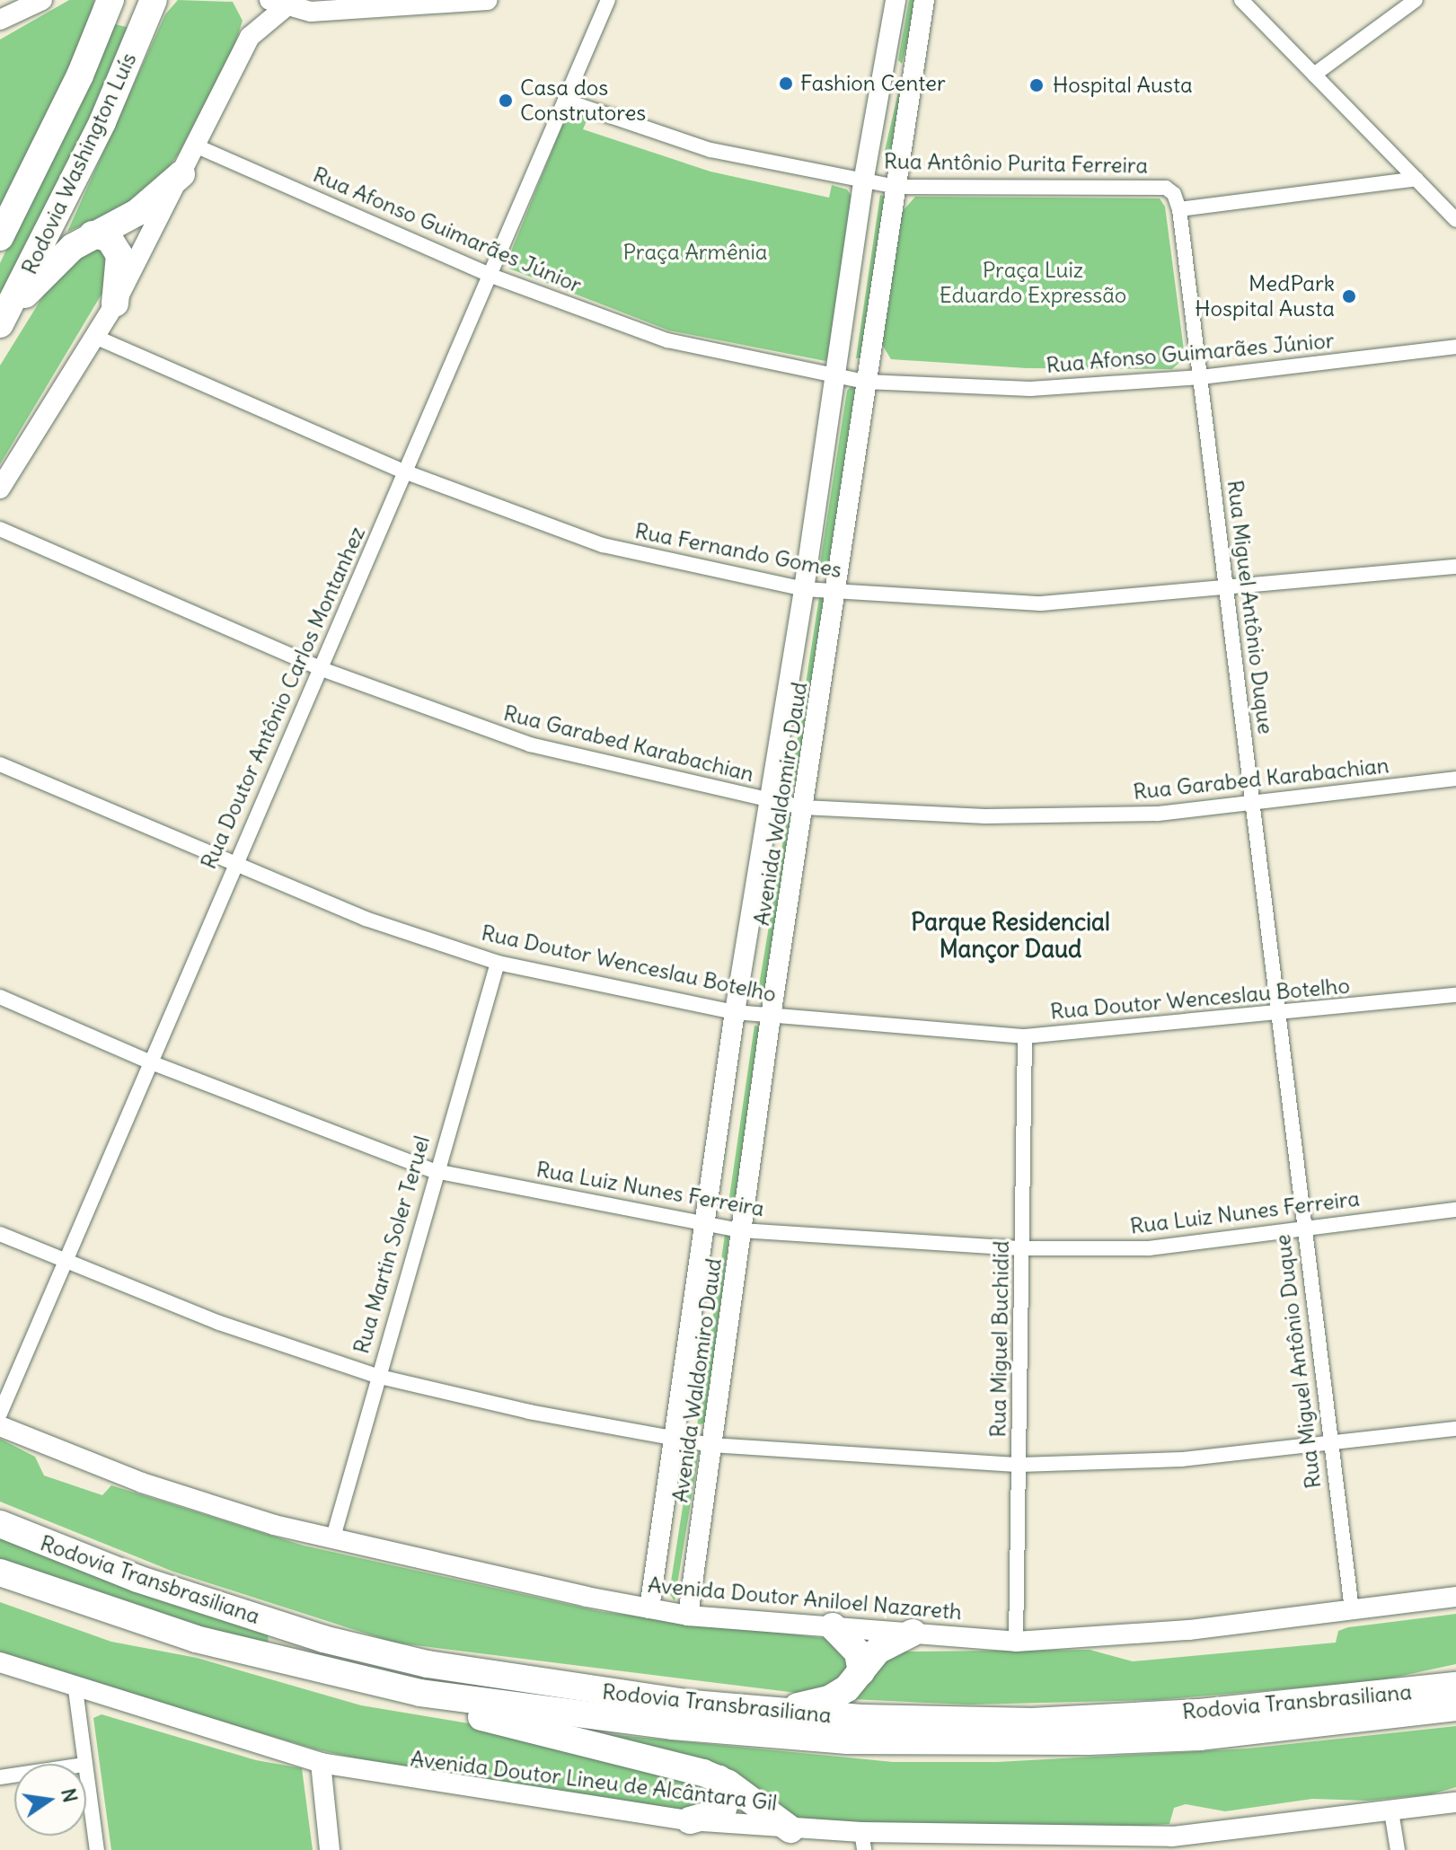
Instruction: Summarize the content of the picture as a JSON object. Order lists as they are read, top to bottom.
{
  "streets": {
    "highway": ["Rodovia Washington Luís", "Rodovia Transbrasiliana"],
    "main road": ["Avenida Waldomiro Daud", "Avenida Doutor Aniloel Nazareth", "Avenida Doutor Lineu de Alcântara Gil"],
    "street": [
      "Rua Antônio Purita Ferreira",
      "Rua Afonso Guimarães Júnior",
      "Rua Fernando Gomes",
      "Rua Miguel Antônio Duque",
      "Rua Doutor Antônio Carlos Montanhez",
      "Rua Garabed Karabachian",
      "Rua Doutor Wenceslau Botelho",
      "Rua Luiz Nunes Ferreira",
      "Rua Martin Soler Teruel",
      "Rua Miguel Buchidid"
    ]
  },
  "crossings": [
    ["Rua Antônio Purita Ferreira", "Rua Miguel Antônio Duque"],
    ["Rua Antônio Purita Ferreira", "Rua Doutor Antônio Carlos Montanhez"],
    ["Rua Antônio Purita Ferreira", "Avenida Waldomiro Daud"],
    ["Rua Afonso Guimarães Júnior", "Rua Miguel Antônio Duque"],
    ["Rua Afonso Guimarães Júnior", "Rua Doutor Antônio Carlos Montanhez"],
    ["Rua Afonso Guimarães Júnior", "Avenida Waldomiro Daud"],
    ["Rua Fernando Gomes", "Rua Miguel Antônio Duque"],
    ["Rua Fernando Gomes", "Rua Doutor Antônio Carlos Montanhez"],
    ["Rua Fernando Gomes", "Avenida Waldomiro Daud"],
    ["Rua Miguel Antônio Duque", "Rua Garabed Karabachian"],
    ["Rua Miguel Antônio Duque", "Rua Doutor Wenceslau Botelho"],
    ["Rua Miguel Antônio Duque", "Rua Luiz Nunes Ferreira"],
    ["Rua Miguel Antônio Duque", "Avenida Doutor Aniloel Nazareth"],
    ["Rua Doutor Antônio Carlos Montanhez", "Rua Garabed Karabachian"],
    ["Rua Doutor Antônio Carlos Montanhez", "Rua Doutor Wenceslau Botelho"],
    ["Rua Doutor Antônio Carlos Montanhez", "Rua Luiz Nunes Ferreira"],
    ["Rua Garabed Karabachian", "Avenida Waldomiro Daud"],
    ["Avenida Waldomiro Daud", "Rua Doutor Wenceslau Botelho"],
    ["Avenida Waldomiro Daud", "Rua Luiz Nunes Ferreira"],
    ["Avenida Waldomiro Daud", "Avenida Doutor Aniloel Nazareth"],
    ["Rua Doutor Wenceslau Botelho", "Rua Martin Soler Teruel"],
    ["Rua Doutor Wenceslau Botelho", "Rua Miguel Buchidid"],
    ["Rua Luiz Nunes Ferreira", "Rua Martin Soler Teruel"],
    ["Rua Luiz Nunes Ferreira", "Rua Miguel Buchidid"],
    ["Rua Martin Soler Teruel", "Avenida Doutor Aniloel Nazareth"],
    ["Rua Miguel Buchidid", "Avenida Doutor Aniloel Nazareth"]
  ],
  "districts": ["Parque Residencial Mançor Daud"],
  "parks": ["Praça Armênia", "Praça Luiz Eduardo Expressão"],
  "places": [
    "Fashion Center",
    "Hospital Austa",
    "Casa dos Construtores",
    "MedPark Hospital Austa"
  ],
  "north": "right"
}
